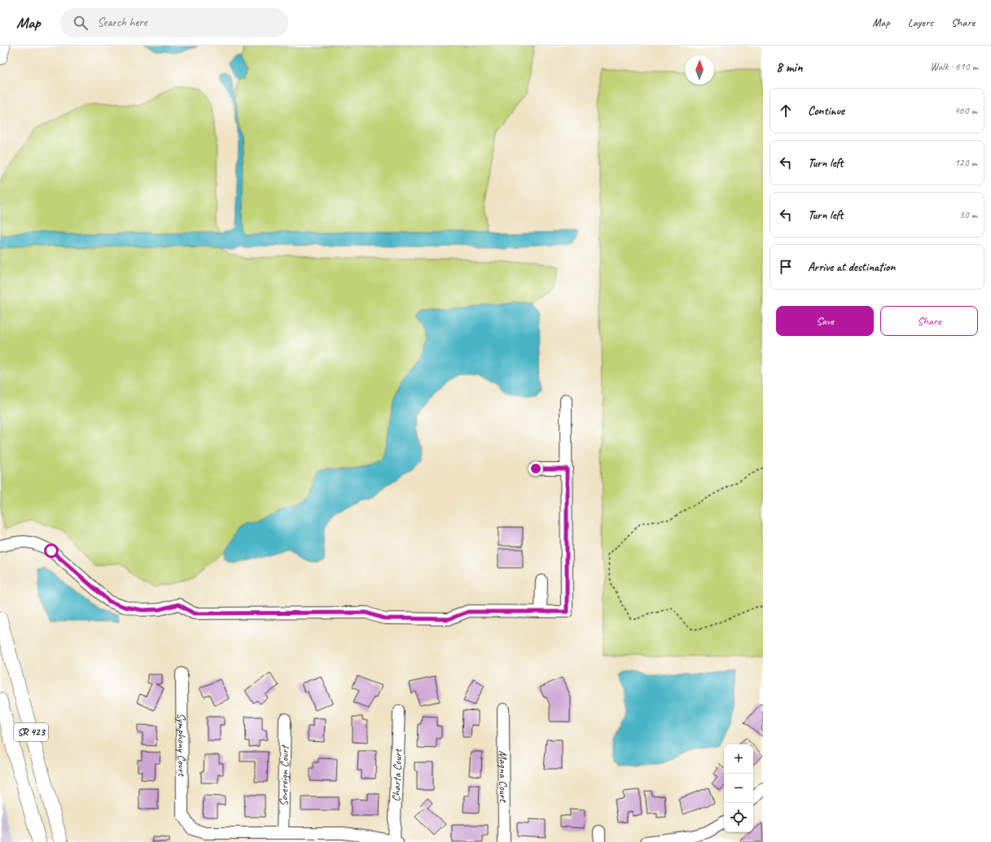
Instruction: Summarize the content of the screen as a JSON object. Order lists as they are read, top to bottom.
{
  "streets": {
    "main road": ["SR 423"],
    "street": [
      "Symphony Court",
      "Sovereign Court",
      "Charta Court",
      "Magna Court"
    ]
  },
  "crossings": [
    ["Symphony Court", "Sovereign Court"]
  ],
  "north": "top",
  "page": {
    "header": "Map",
    "search": "Search here",
    "nav": ["Map", "Layers", "Share"],
    "heading": ["8 min", "Walk · 610 m"],
    "list": [
      ["Continue", "460 m"],
      ["Turn left", "120 m"],
      ["Turn left", "30 m"],
      "Arrive at destination"
    ],
    "buttons": ["Save", "Share"],
    "map_buttons": ["+", "−"]
  }
}
